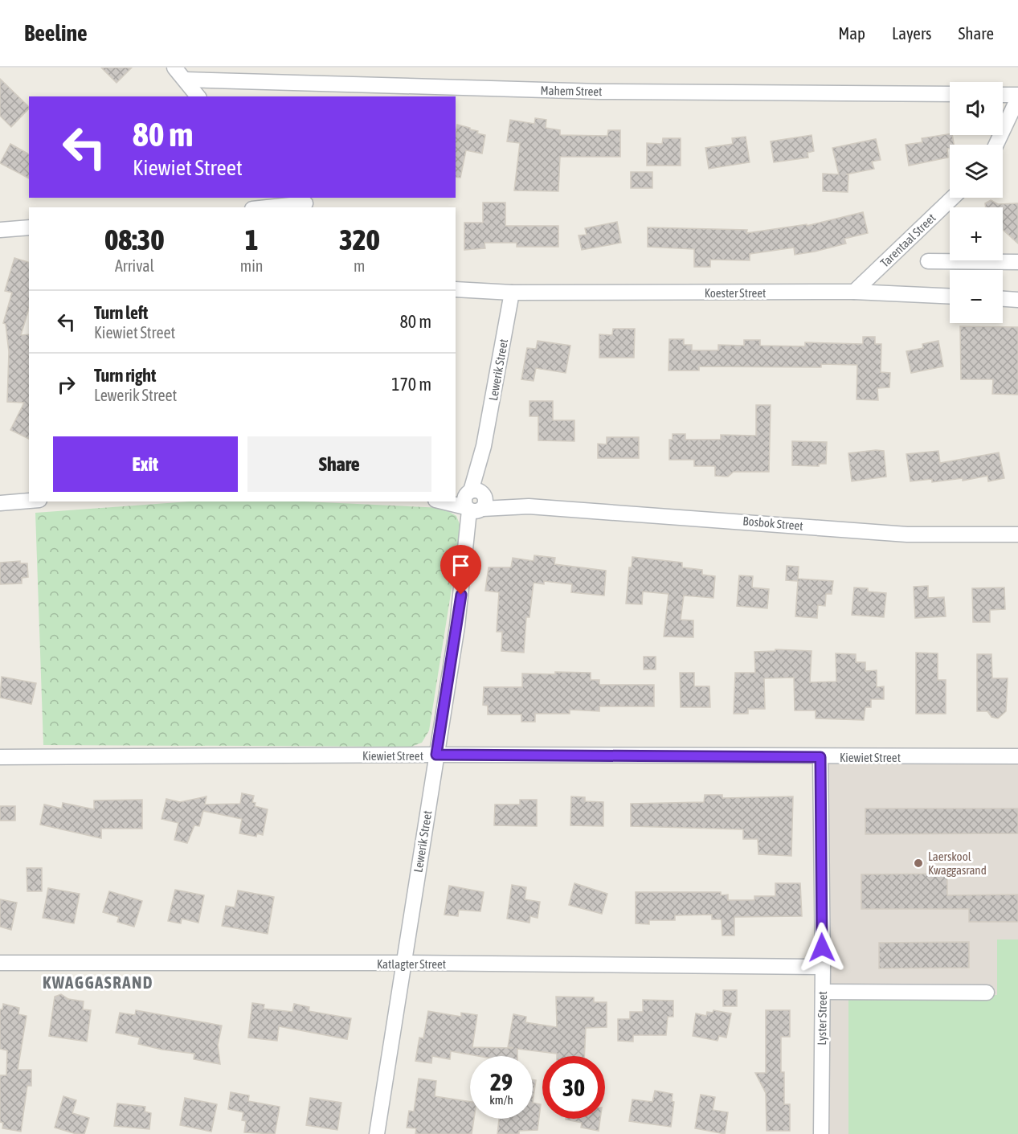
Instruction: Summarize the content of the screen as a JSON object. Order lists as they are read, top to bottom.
{
  "streets": {
    "street": [
      "Mahem Street",
      "Tarentaal Street",
      "Koester Street",
      "Lewerik Street",
      "Bosbok Street",
      "Kiewiet Street",
      "Katlagter Street",
      "Lyster Street"
    ]
  },
  "crossings": [
    ["Tarentaal Street", "Koester Street"],
    ["Koester Street", "Lewerik Street"],
    ["Lewerik Street", "Bosbok Street"],
    ["Lewerik Street", "Kiewiet Street"],
    ["Lewerik Street", "Katlagter Street"],
    ["Kiewiet Street", "Lyster Street"],
    ["Katlagter Street", "Lyster Street"]
  ],
  "districts": ["KWAGGASRAND"],
  "places": ["Laerskool Kwaggasrand"],
  "page": {
    "header": "Beeline",
    "nav": ["Map", "Layers", "Share"],
    "map_buttons": ["+", "−"],
    "turn": ["80 m", "Kiewiet Street"],
    "eta": [
      "08:30",
      "Arrival",
      "1",
      "min",
      "320",
      "m"
    ],
    "list": [
      {
        "name": "Turn left",
        "note": "Kiewiet Street",
        "value": "80 m"
      },
      {
        "name": "Turn right",
        "note": "Lewerik Street",
        "value": "170 m"
      }
    ],
    "buttons": ["Exit", "Share"],
    "speed": "29 km/h",
    "limit": "30"
  }
}
